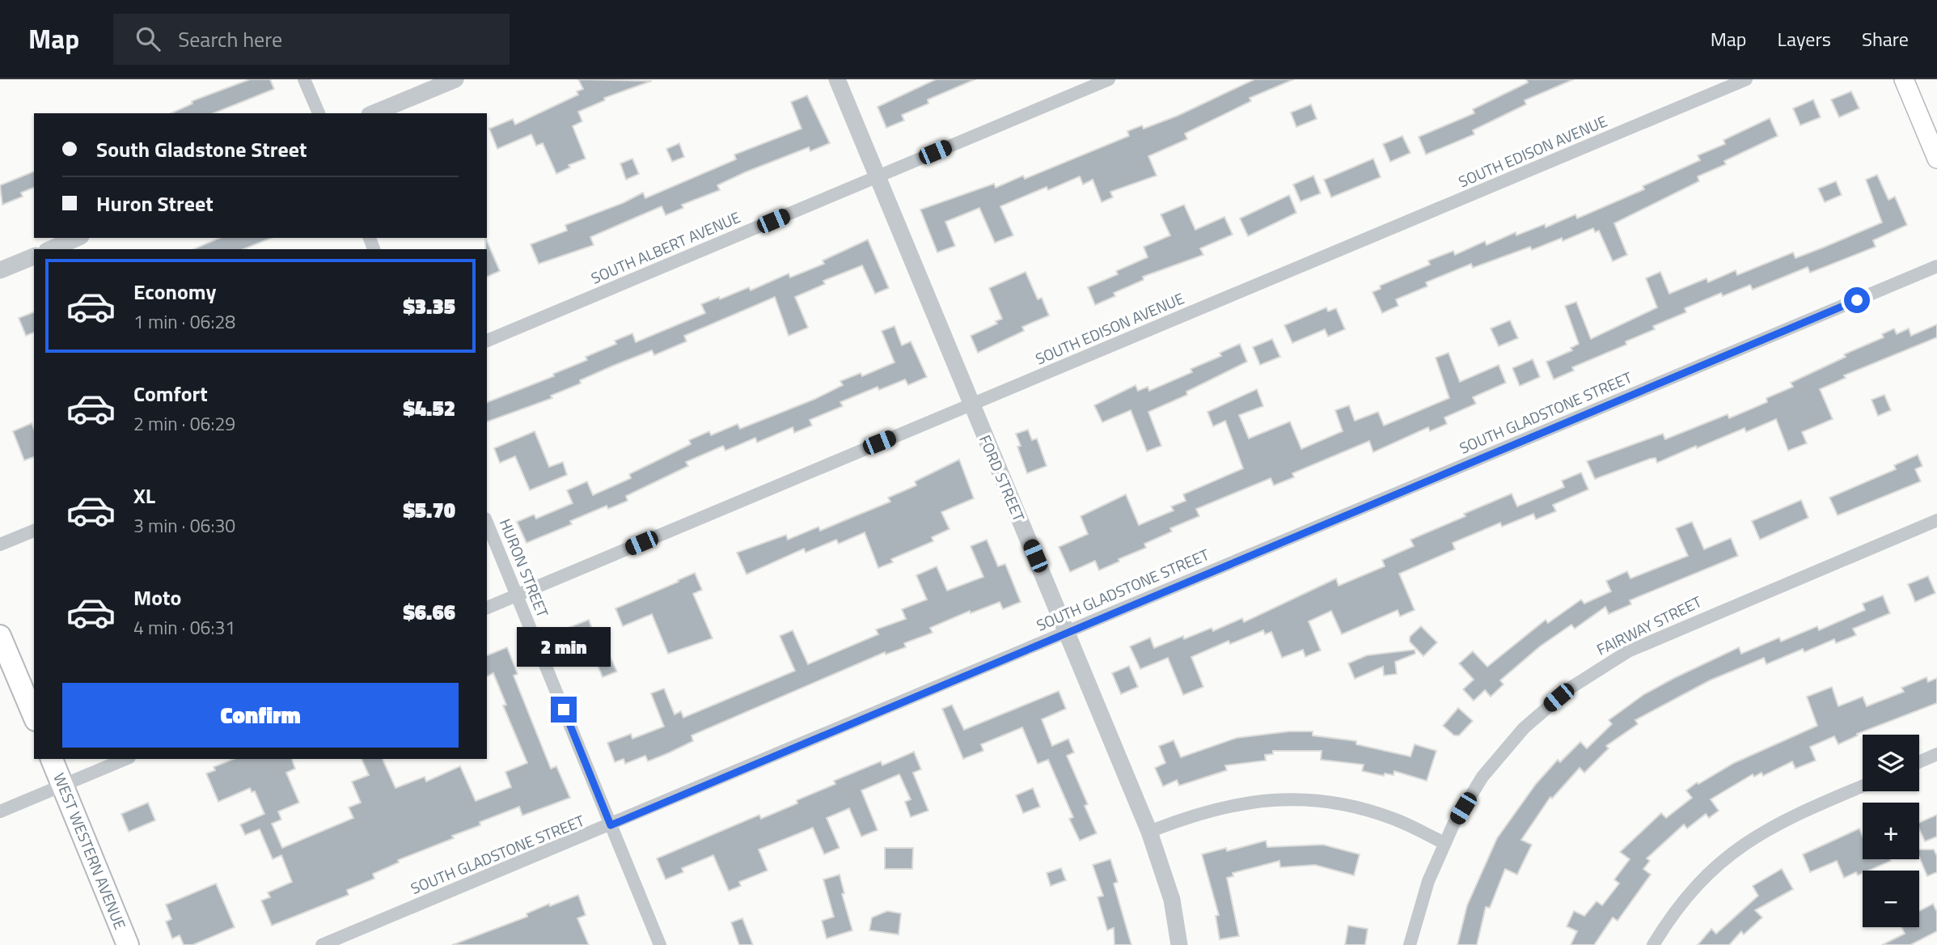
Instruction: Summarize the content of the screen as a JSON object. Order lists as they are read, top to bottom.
{
  "streets": {
    "main road": ["WEST WESTERN AVENUE"],
    "street": [
      "SOUTH EDISON AVENUE",
      "SOUTH ALBERT AVENUE",
      "SOUTH GLADSTONE STREET",
      "FORD STREET",
      "HURON STREET",
      "FAIRWAY STREET"
    ]
  },
  "crossings": [
    ["SOUTH EDISON AVENUE", "FORD STREET"],
    ["SOUTH EDISON AVENUE", "HURON STREET"],
    ["SOUTH ALBERT AVENUE", "FORD STREET"],
    ["SOUTH GLADSTONE STREET", "FORD STREET"],
    ["SOUTH GLADSTONE STREET", "HURON STREET"]
  ],
  "page": {
    "header": "Map",
    "search": "Search here",
    "nav": ["Map", "Layers", "Share"],
    "banner": ["South Gladstone Street", "Huron Street"],
    "list": [
      {
        "name": "Economy",
        "note": "1 min · 06:28",
        "value": "$3.35"
      },
      {
        "name": "Comfort",
        "note": "2 min · 06:29",
        "value": "$4.52"
      },
      {
        "name": "XL",
        "note": "3 min · 06:30",
        "value": "$5.70"
      },
      {
        "name": "Moto",
        "note": "4 min · 06:31",
        "value": "$6.66"
      }
    ],
    "bubble": "2 min",
    "buttons": "Confirm",
    "map_buttons": ["+", "−"]
  }
}
